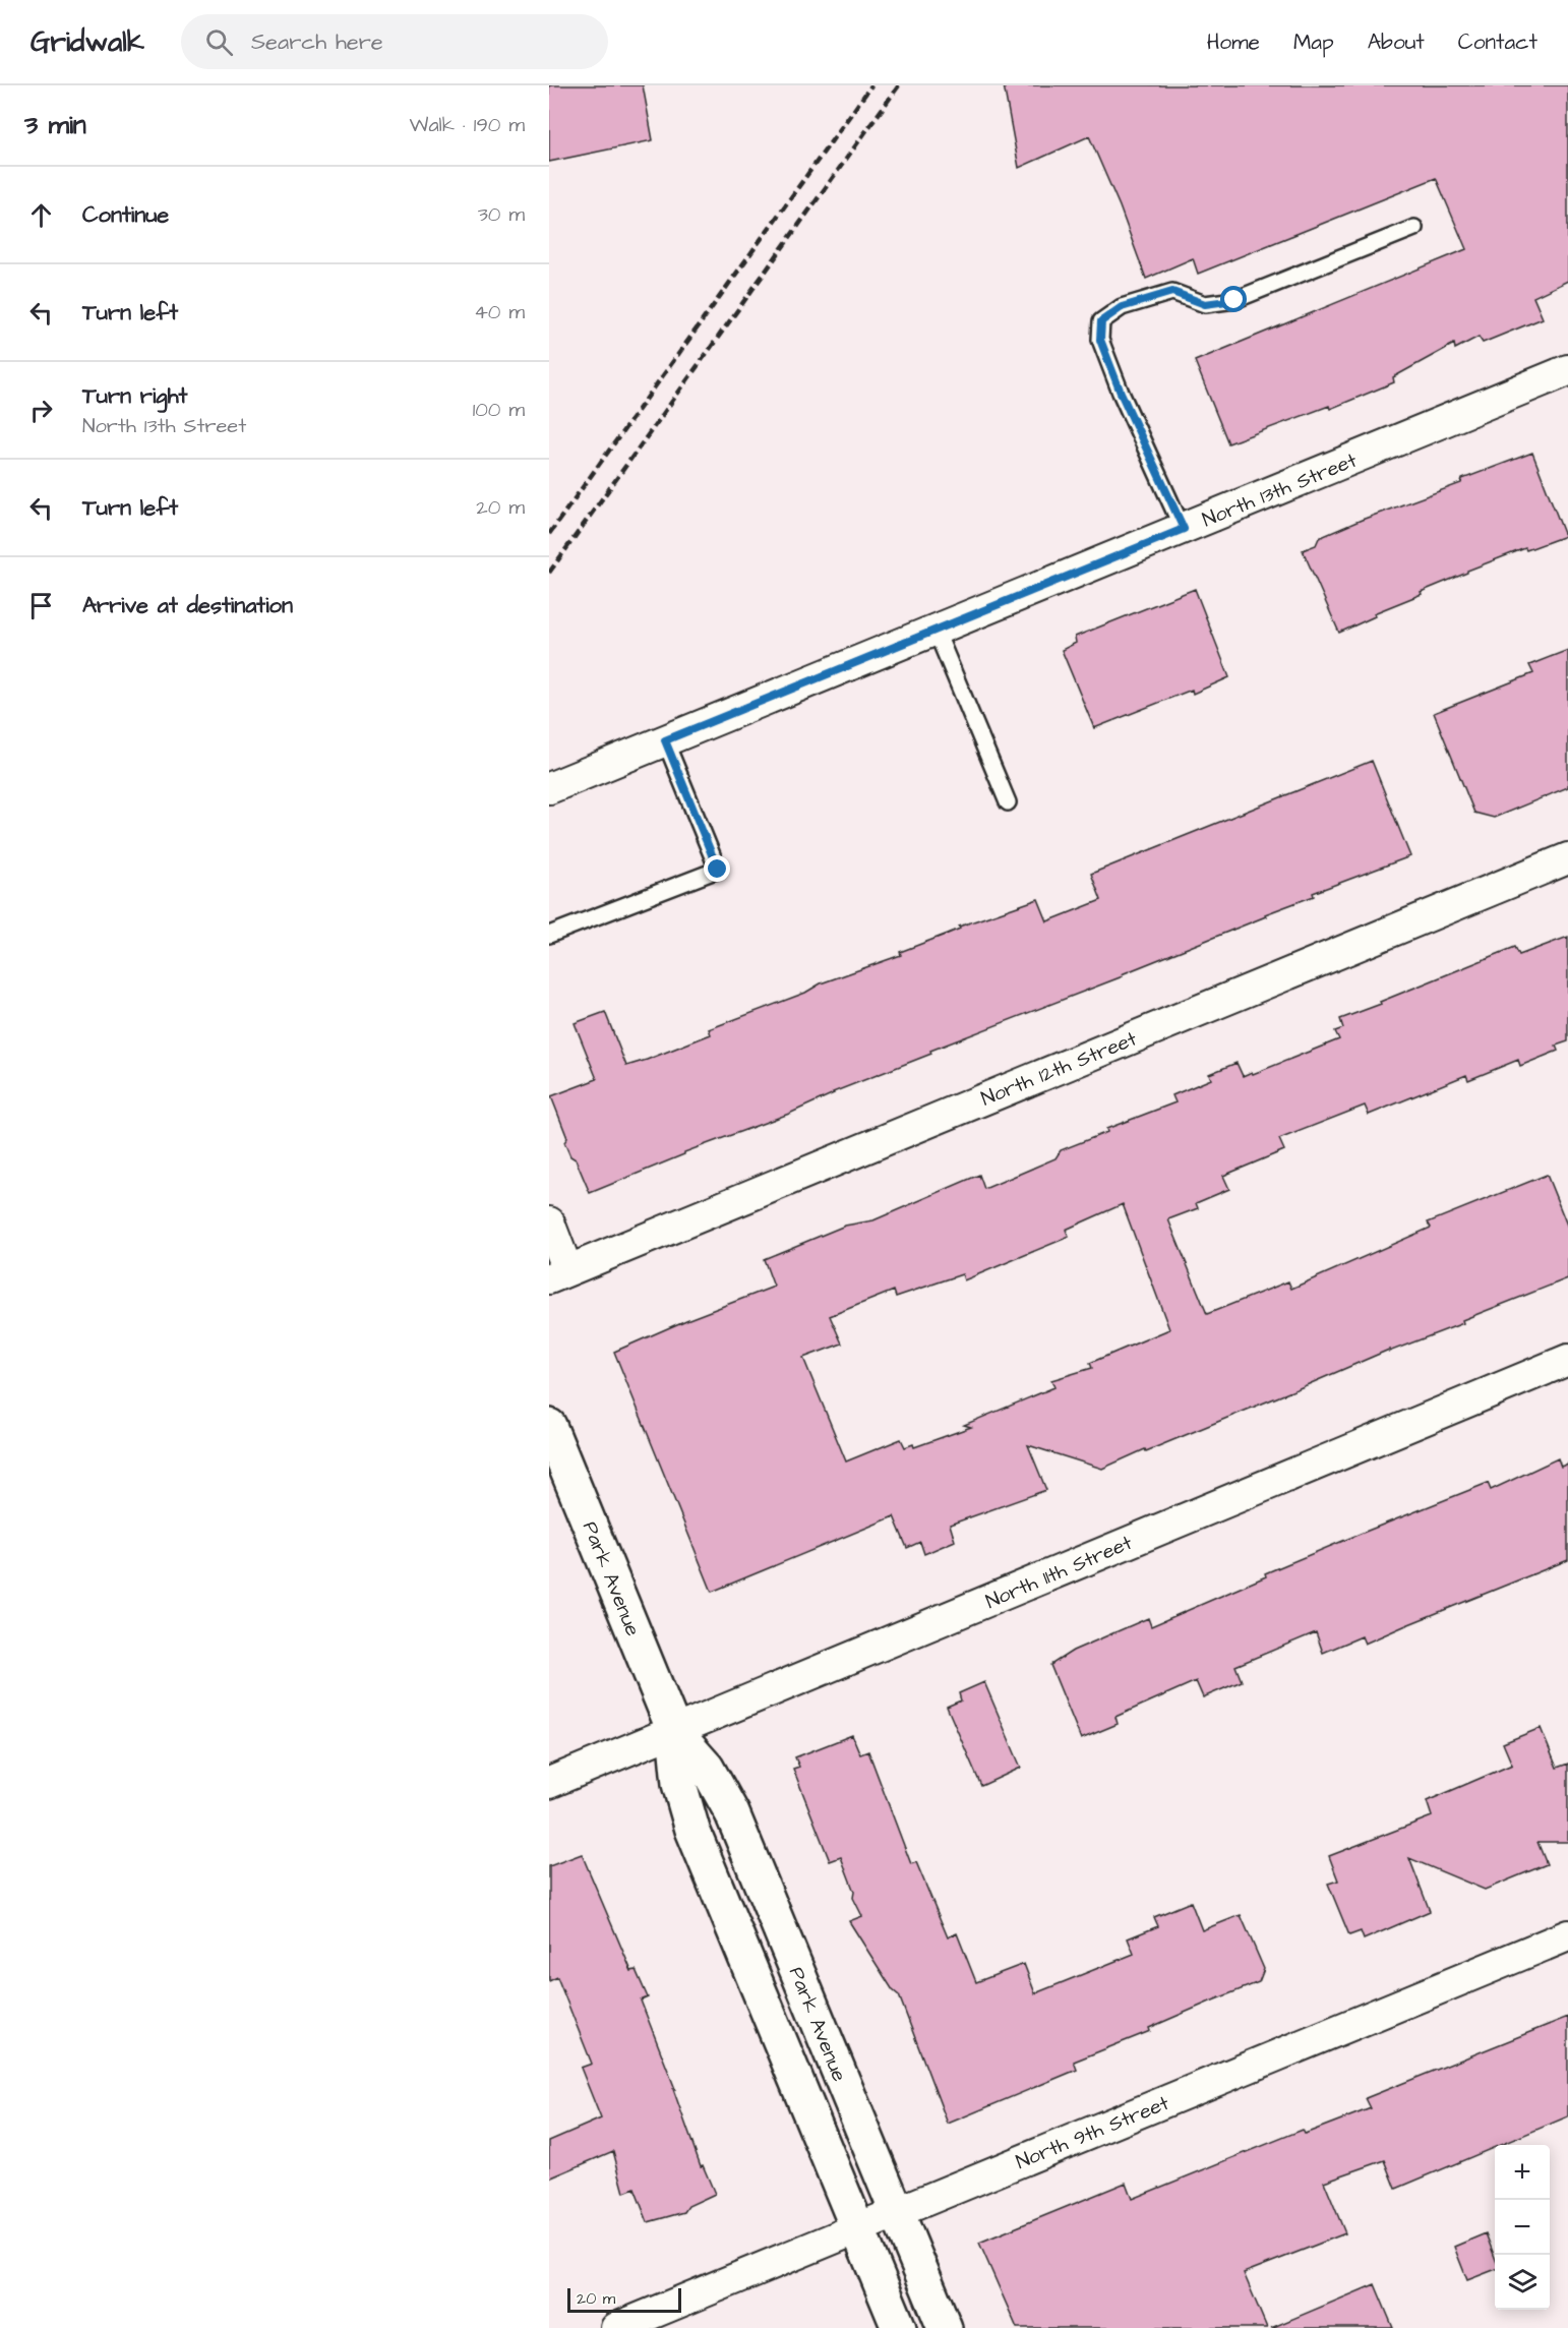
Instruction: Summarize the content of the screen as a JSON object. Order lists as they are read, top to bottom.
{
  "streets": {
    "main road": ["Park Avenue"],
    "street": [
      "North 13th Street",
      "North 12th Street",
      "North 11th Street",
      "North 9th Street"
    ]
  },
  "crossings": [
    ["North 11th Street", "Park Avenue"],
    ["Park Avenue", "North 9th Street"]
  ],
  "scale_bar": "20 m",
  "page": {
    "header": "Gridwalk",
    "search": "Search here",
    "nav": [
      "Home",
      "Map",
      "About",
      "Contact"
    ],
    "heading": ["3 min", "Walk · 190 m"],
    "list": [
      ["Continue", "30 m"],
      ["Turn left", "40 m"],
      ["Turn right", "North 13th Street", "100 m"],
      ["Turn left", "20 m"],
      "Arrive at destination"
    ],
    "map_buttons": ["+", "−"],
    "scale": "20 m"
  }
}
